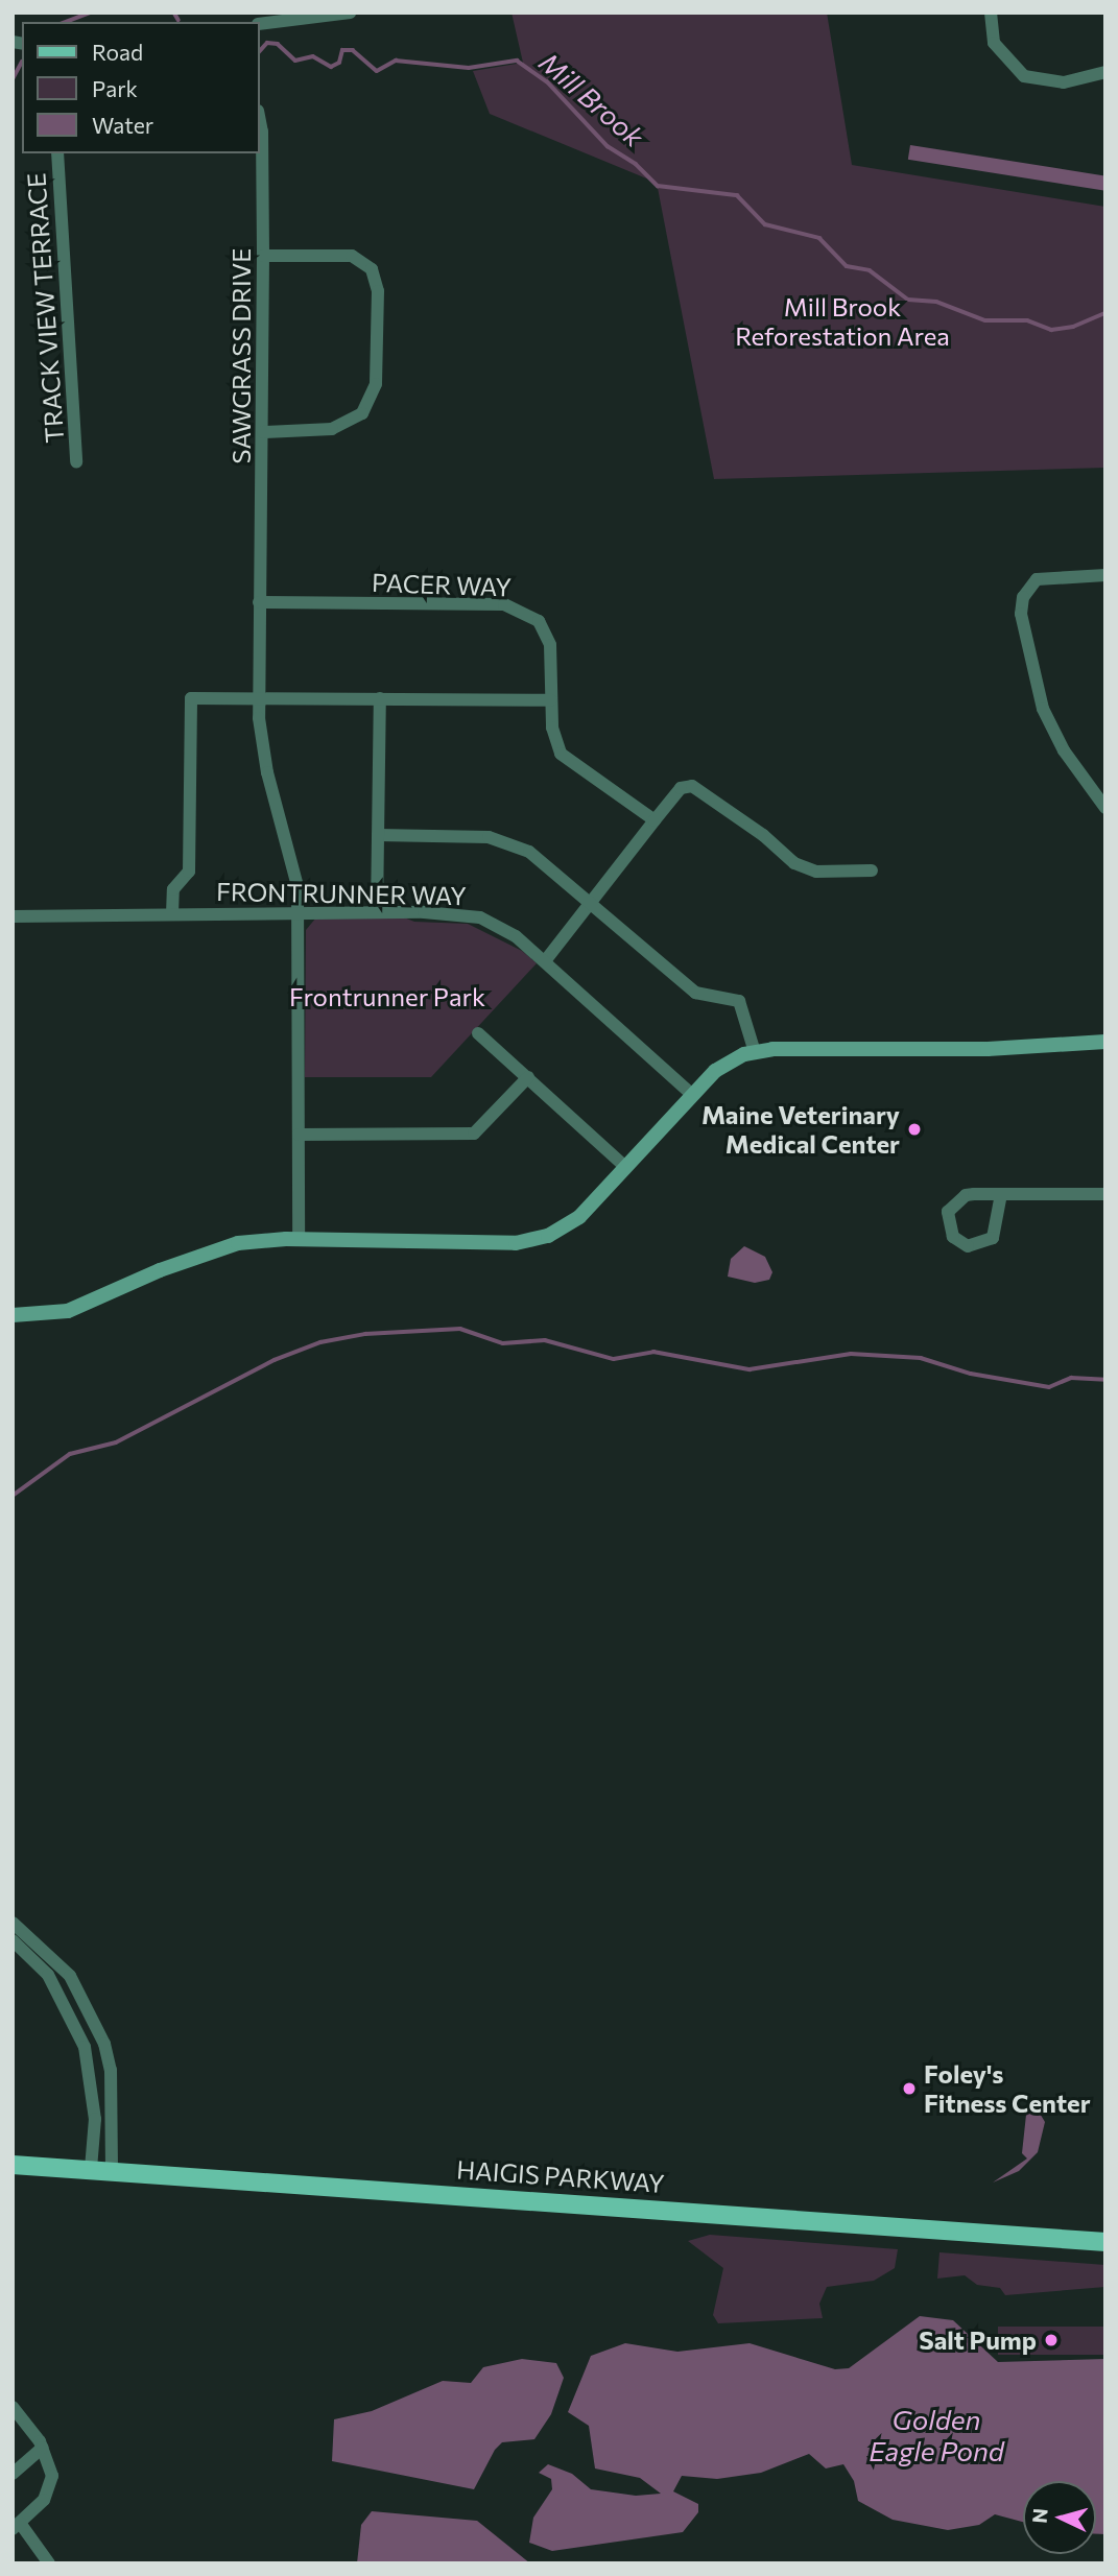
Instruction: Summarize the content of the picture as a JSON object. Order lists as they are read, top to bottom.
{
  "streets": {
    "main road": ["HAIGIS PARKWAY"],
    "street": [
      "TRACK VIEW TERRACE",
      "SAWGRASS DRIVE",
      "PACER WAY",
      "FRONTRUNNER WAY"
    ]
  },
  "crossings": [
    ["SAWGRASS DRIVE", "PACER WAY"],
    ["SAWGRASS DRIVE", "FRONTRUNNER WAY"]
  ],
  "water": ["Mill Brook", "Golden Eagle Pond"],
  "parks": ["Mill Brook Reforestation Area", "Frontrunner Park"],
  "places": ["Maine Veterinary Medical Center", "Foley's Fitness Center", "Salt Pump"],
  "legend": ["Road", "Park", "Water"],
  "north": "left"
}
